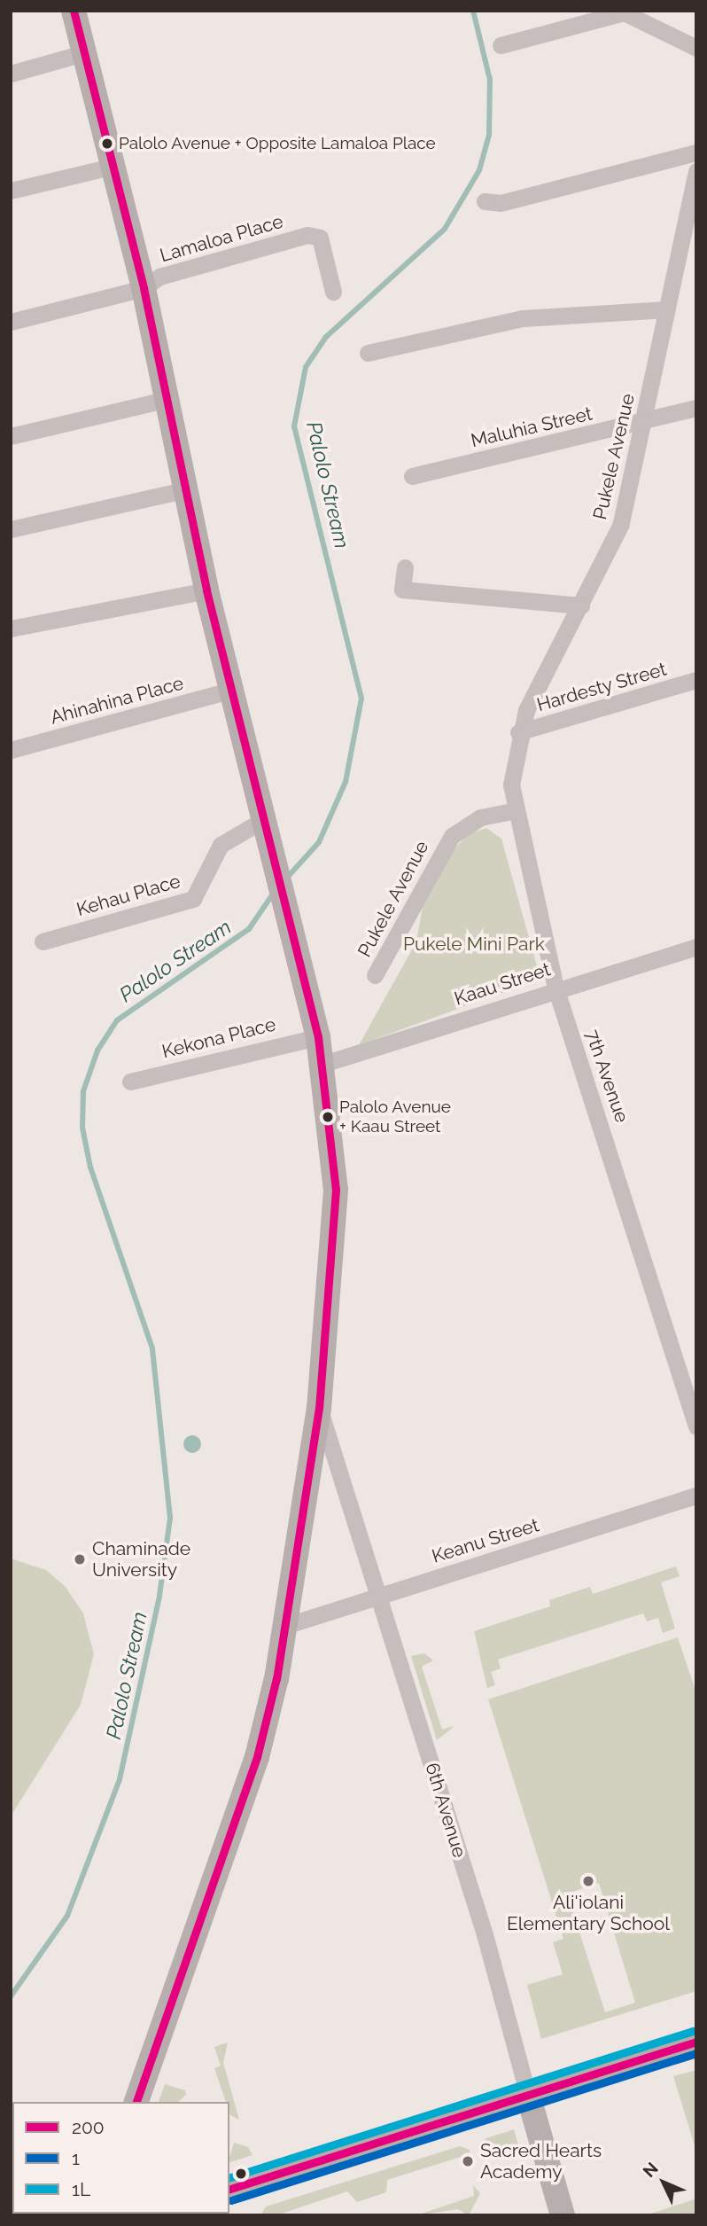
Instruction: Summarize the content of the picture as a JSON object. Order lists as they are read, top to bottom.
{
  "streets": {
    "street": [
      "Lamaloa Place",
      "Maluhia Street",
      "Pukele Avenue",
      "Hardesty Street",
      "Ahinahina Place",
      "Kehau Place",
      "Kaau Street",
      "Kekona Place",
      "7th Avenue",
      "Keanu Street",
      "6th Avenue"
    ]
  },
  "crossings": [
    ["Maluhia Street", "Pukele Avenue"],
    ["Pukele Avenue", "Hardesty Street"],
    ["Pukele Avenue", "7th Avenue"],
    ["Hardesty Street", "7th Avenue"],
    ["Kaau Street", "7th Avenue"],
    ["Keanu Street", "6th Avenue"]
  ],
  "water": ["Palolo Stream"],
  "parks": ["Pukele Mini Park"],
  "places": [
    "Palolo Avenue + Opposite Lamaloa Place",
    "Palolo Avenue + Kaau Street",
    "Chaminade University",
    "Ali'iolani Elementary School",
    "Sacred Hearts Academy"
  ],
  "lines": ["transit line 200", "transit line 1L", "transit line 1"],
  "legend": ["200", "1", "1L"],
  "north": "top left"
}
